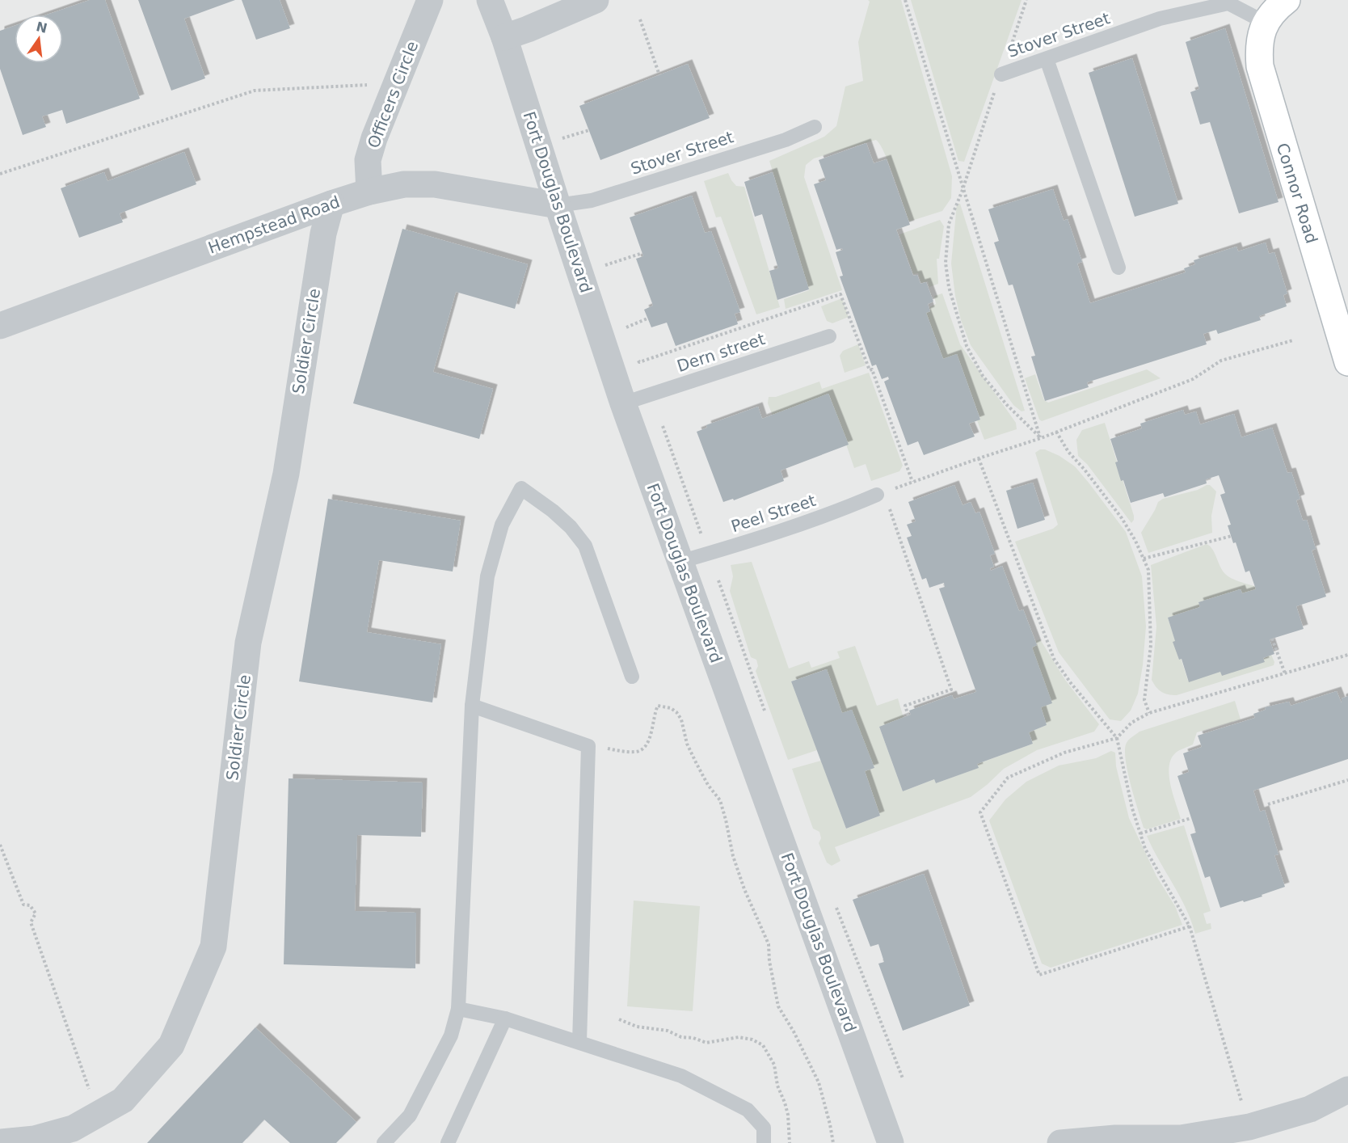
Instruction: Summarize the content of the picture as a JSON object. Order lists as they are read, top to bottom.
{
  "streets": {
    "street": [
      "Officers Circle",
      "Connor Road",
      "Fort Douglas Boulevard",
      "Hempstead Road",
      "Soldier Circle"
    ],
    "lane": ["Stover Street", "Dern street", "Peel Street"]
  },
  "crossings": [
    ["Stover Street", "Connor Road"],
    ["Stover Street", "Fort Douglas Boulevard"],
    ["Stover Street", "Hempstead Road"],
    ["Officers Circle", "Hempstead Road"],
    ["Fort Douglas Boulevard", "Hempstead Road"],
    ["Fort Douglas Boulevard", "Dern street"],
    ["Fort Douglas Boulevard", "Peel Street"],
    ["Hempstead Road", "Soldier Circle"]
  ],
  "north": "top"
}
